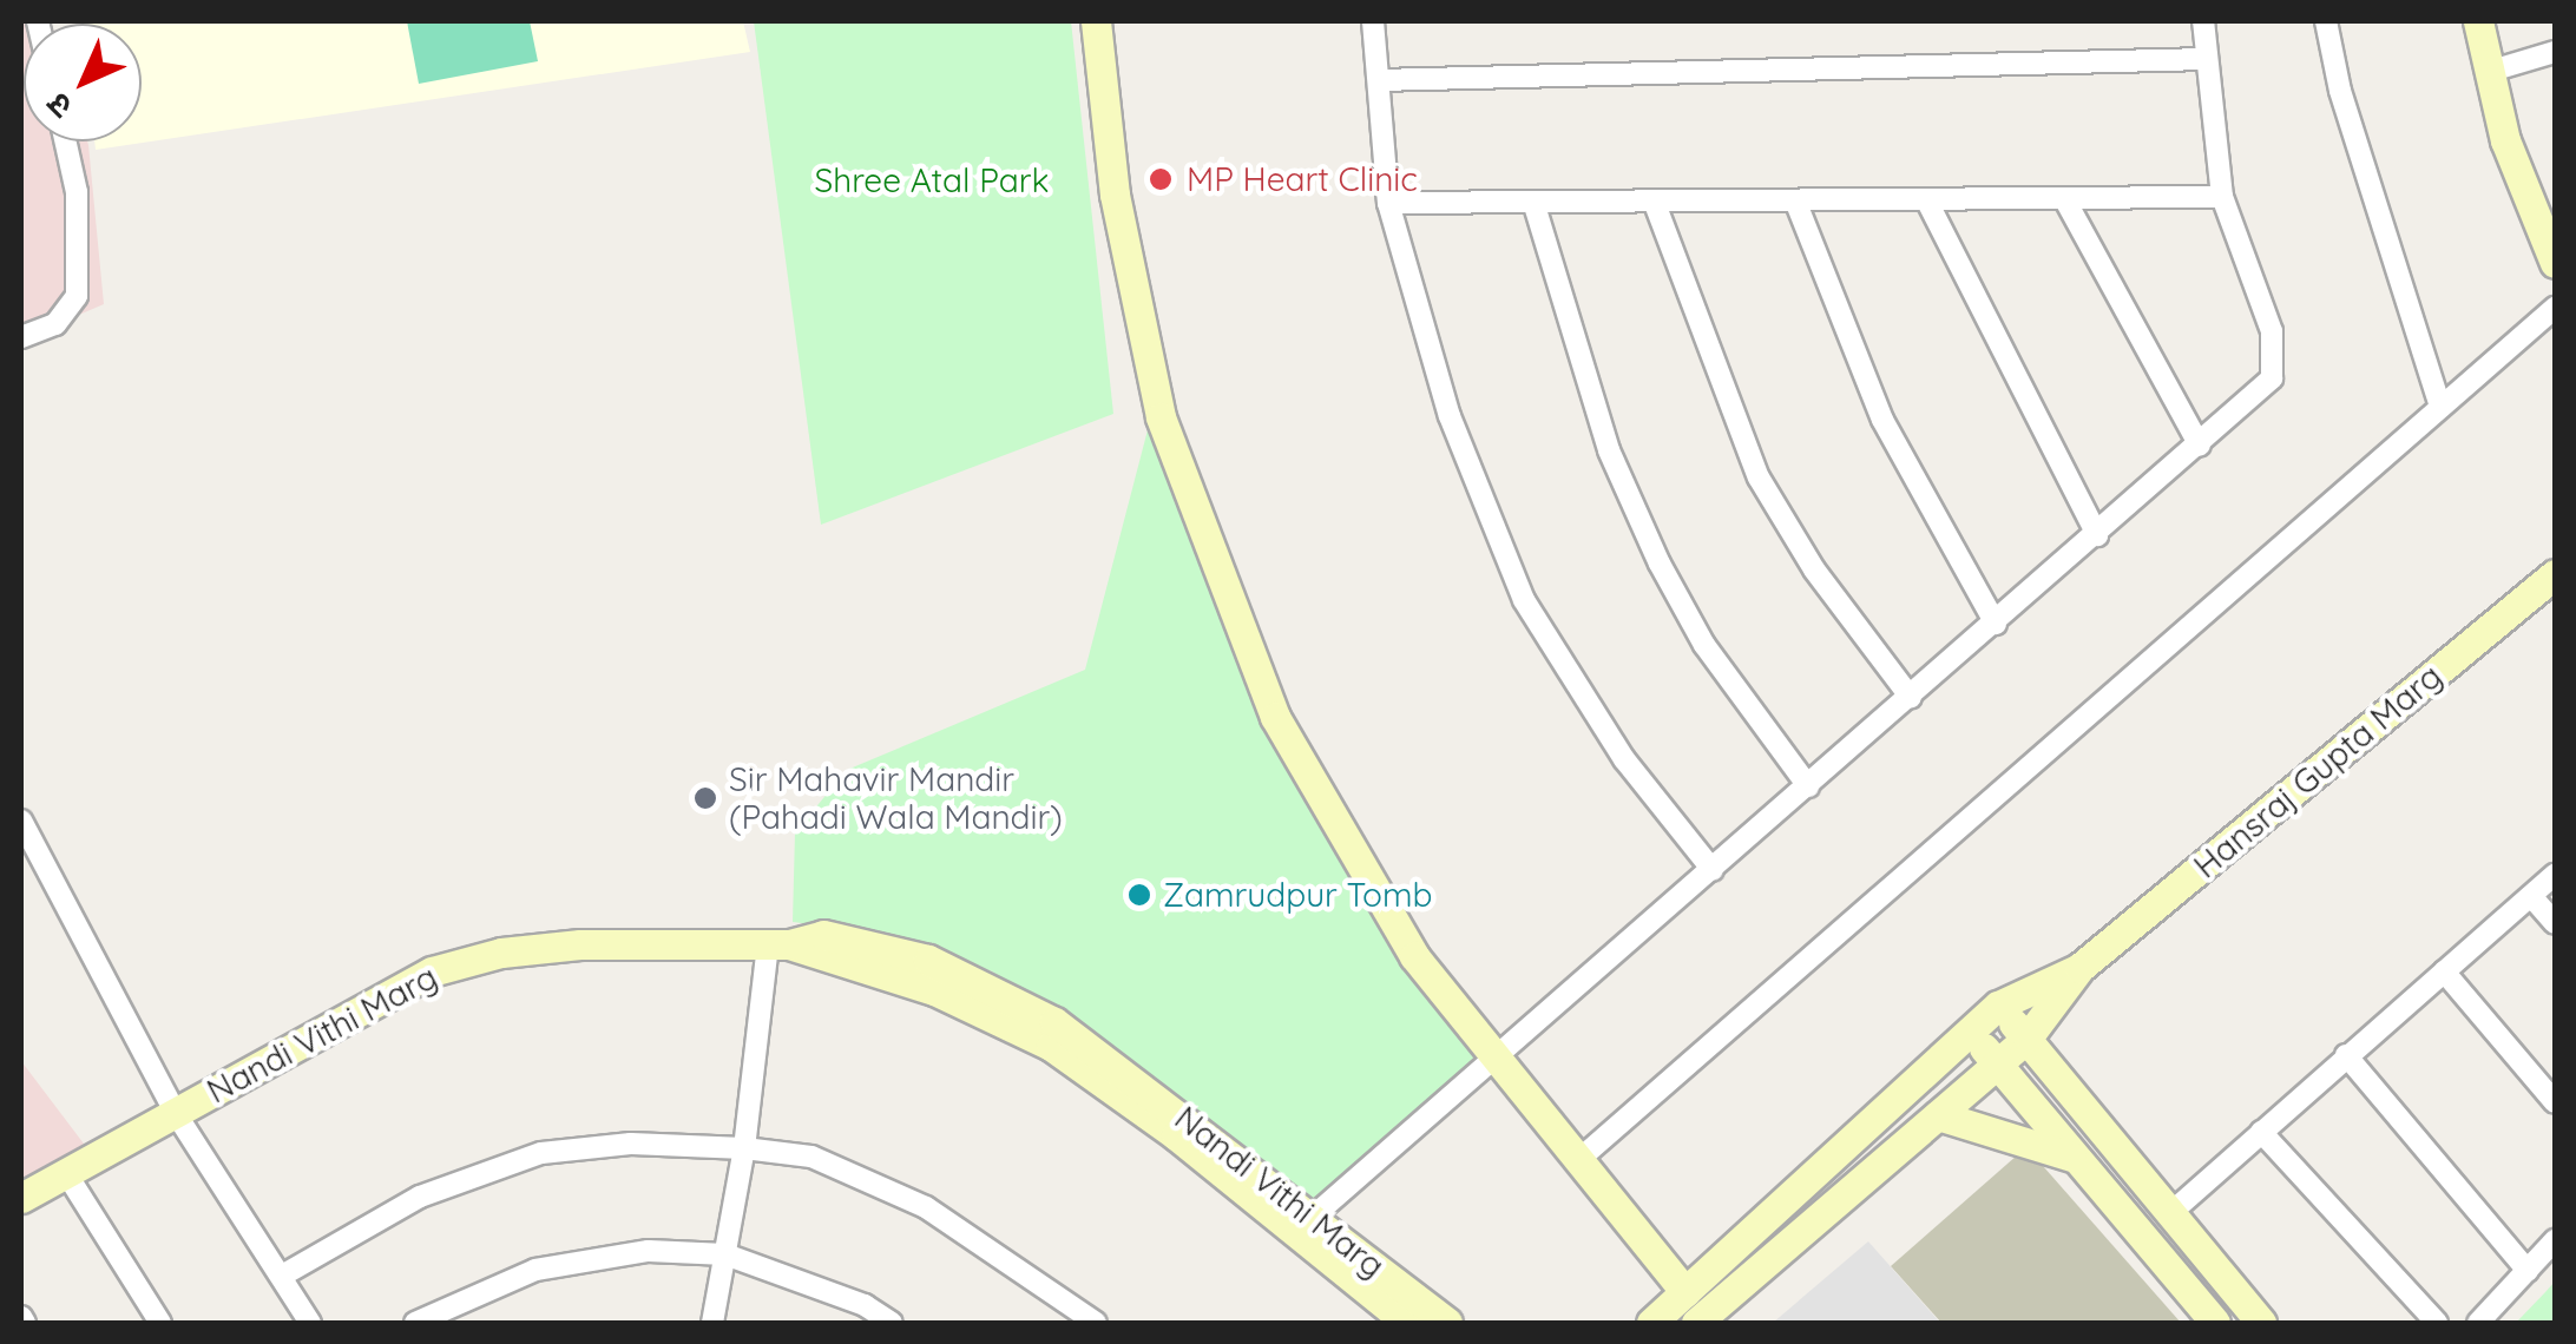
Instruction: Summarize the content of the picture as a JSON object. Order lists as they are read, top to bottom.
{
  "streets": {
    "street": ["Hansraj Gupta Marg", "Nandi Vithi Marg"]
  },
  "parks": ["Shree Atal Park"],
  "places": ["MP Heart Clinic", "Sir Mahavir Mandir (Pahadi Wala Mandir)", "Zamrudpur Tomb"],
  "north": "bottom left"
}
